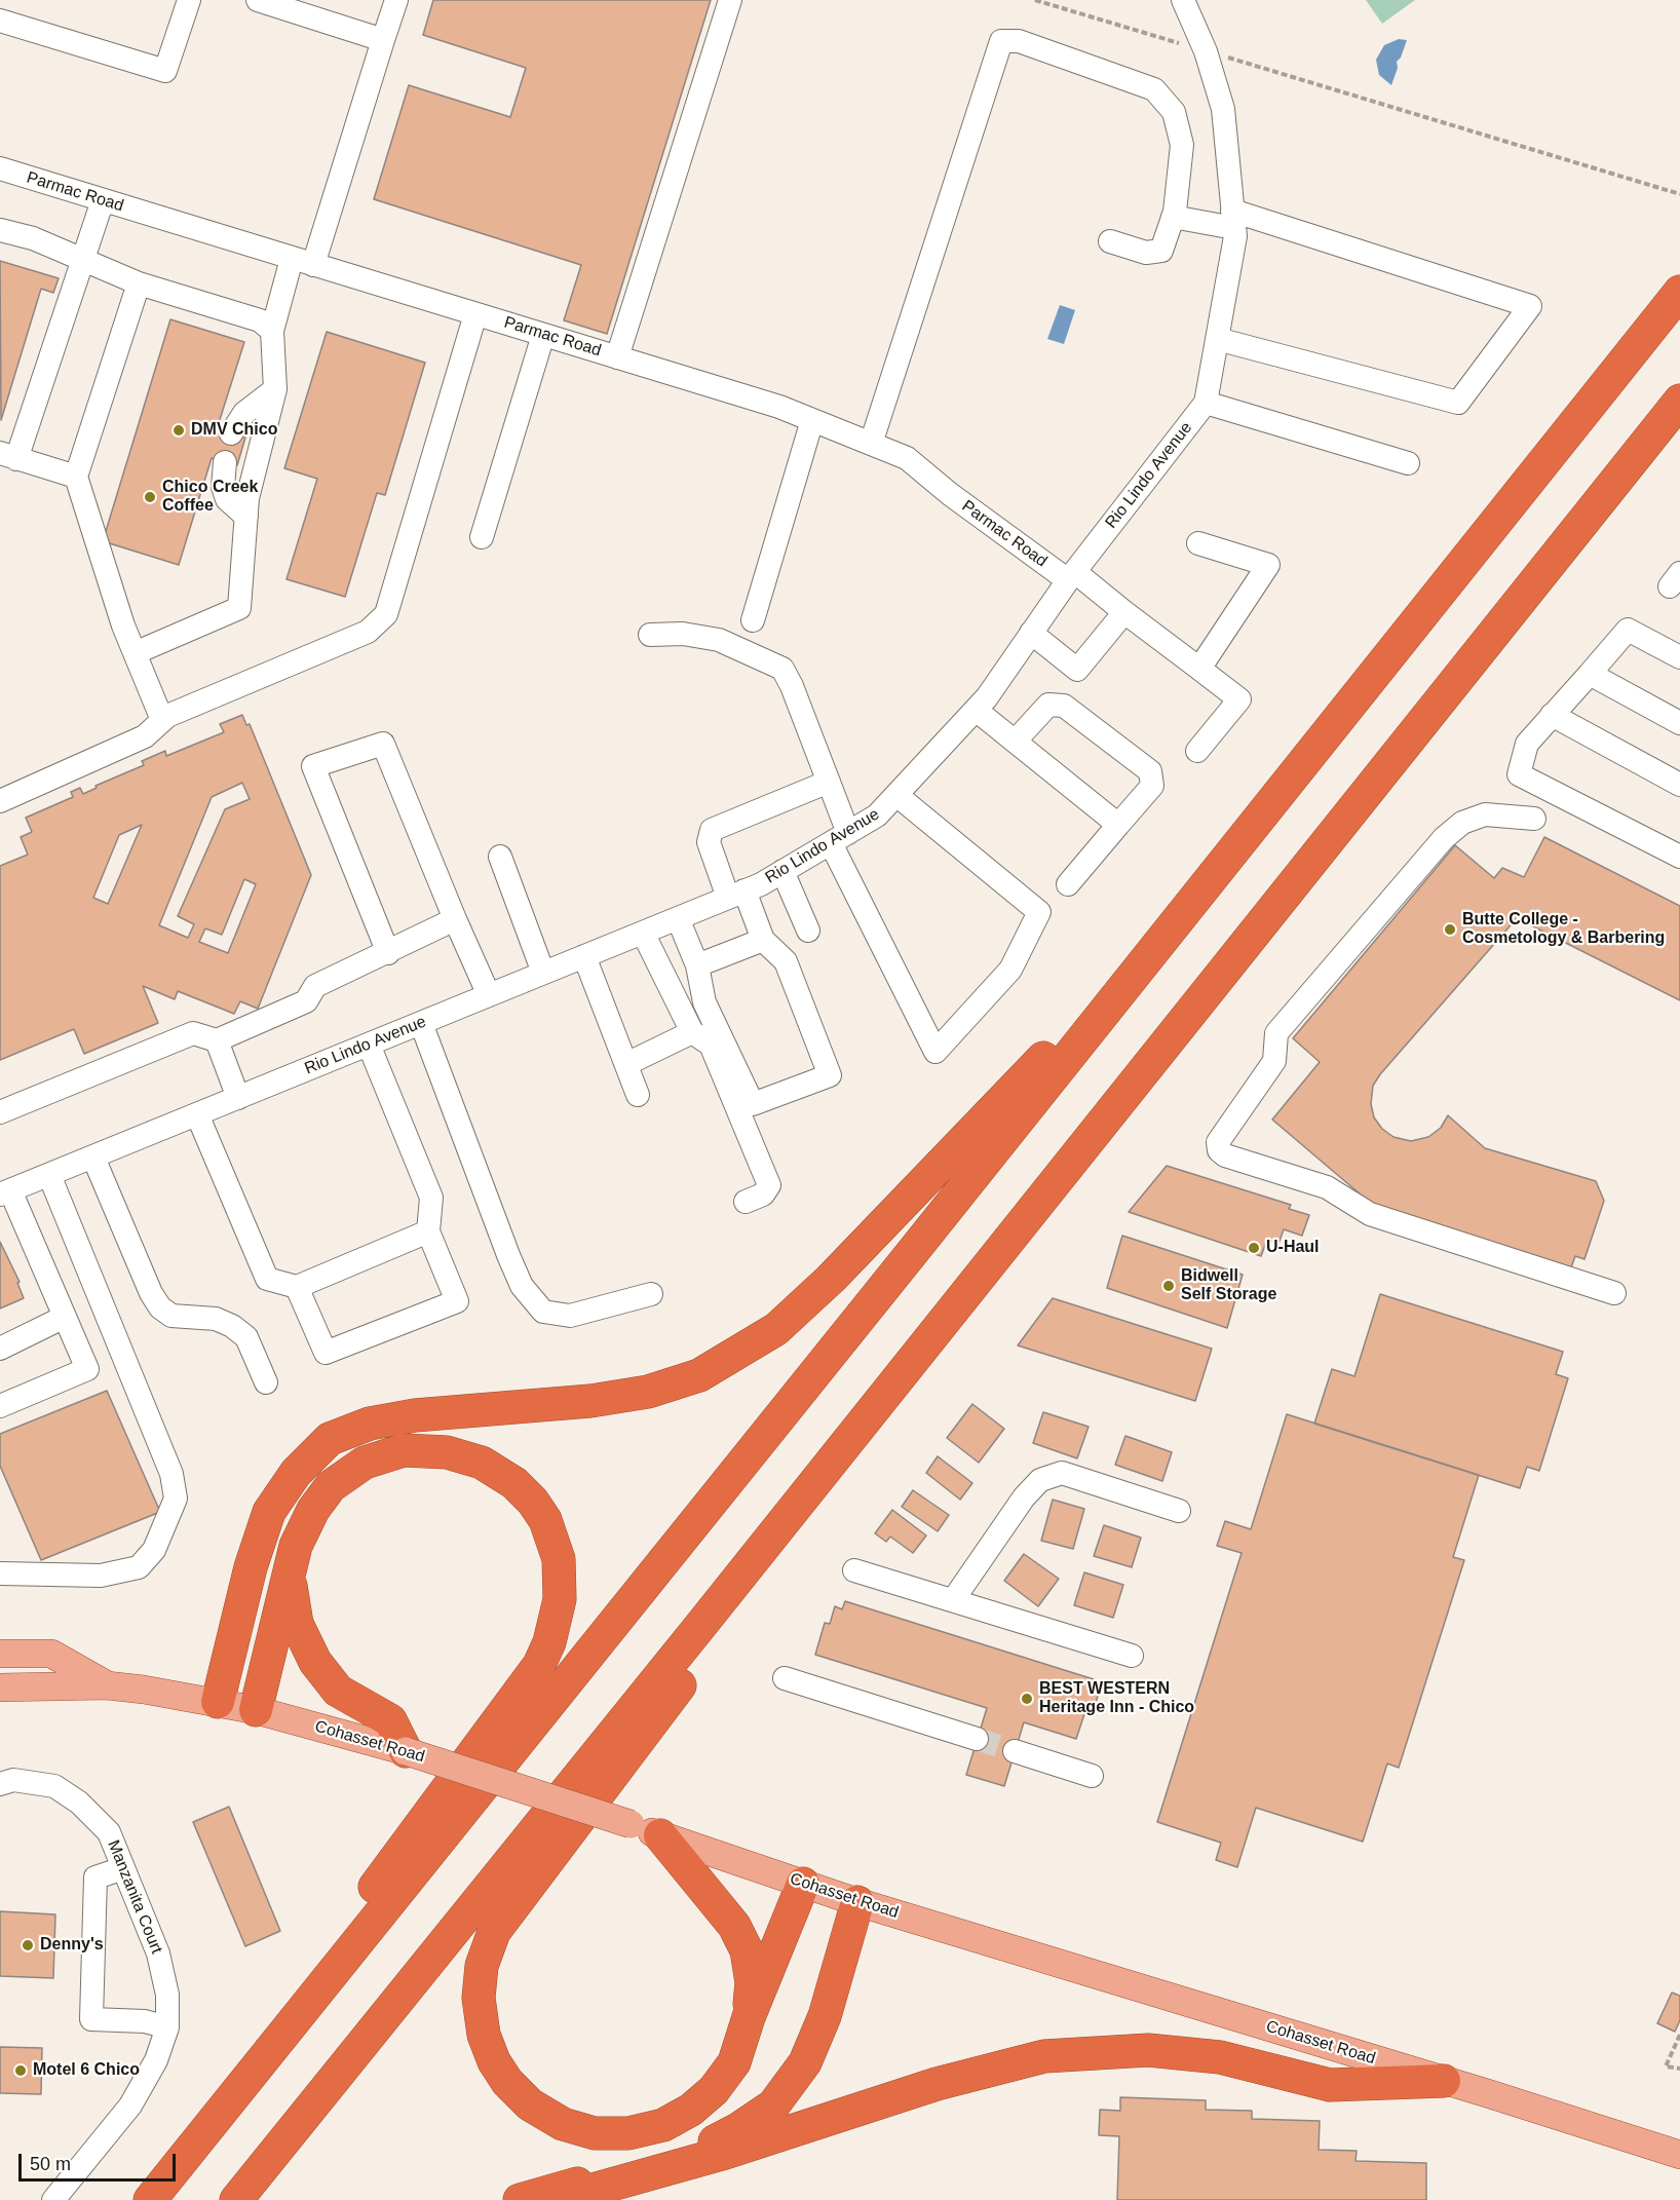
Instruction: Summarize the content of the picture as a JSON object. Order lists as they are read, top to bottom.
{
  "streets": {
    "main road": ["Cohasset Road"],
    "street": ["Parmac Road", "Rio Lindo Avenue", "Manzanita Court"]
  },
  "crossings": [
    ["Parmac Road", "Rio Lindo Avenue"]
  ],
  "places": [
    "DMV Chico",
    "Chico Creek Coffee",
    "Butte College - Cosmetology & Barbering",
    "U-Haul",
    "Bidwell Self Storage",
    "BEST WESTERN Heritage Inn - Chico",
    "Denny's",
    "Motel 6 Chico"
  ],
  "scale_bar": "50 m"
}
